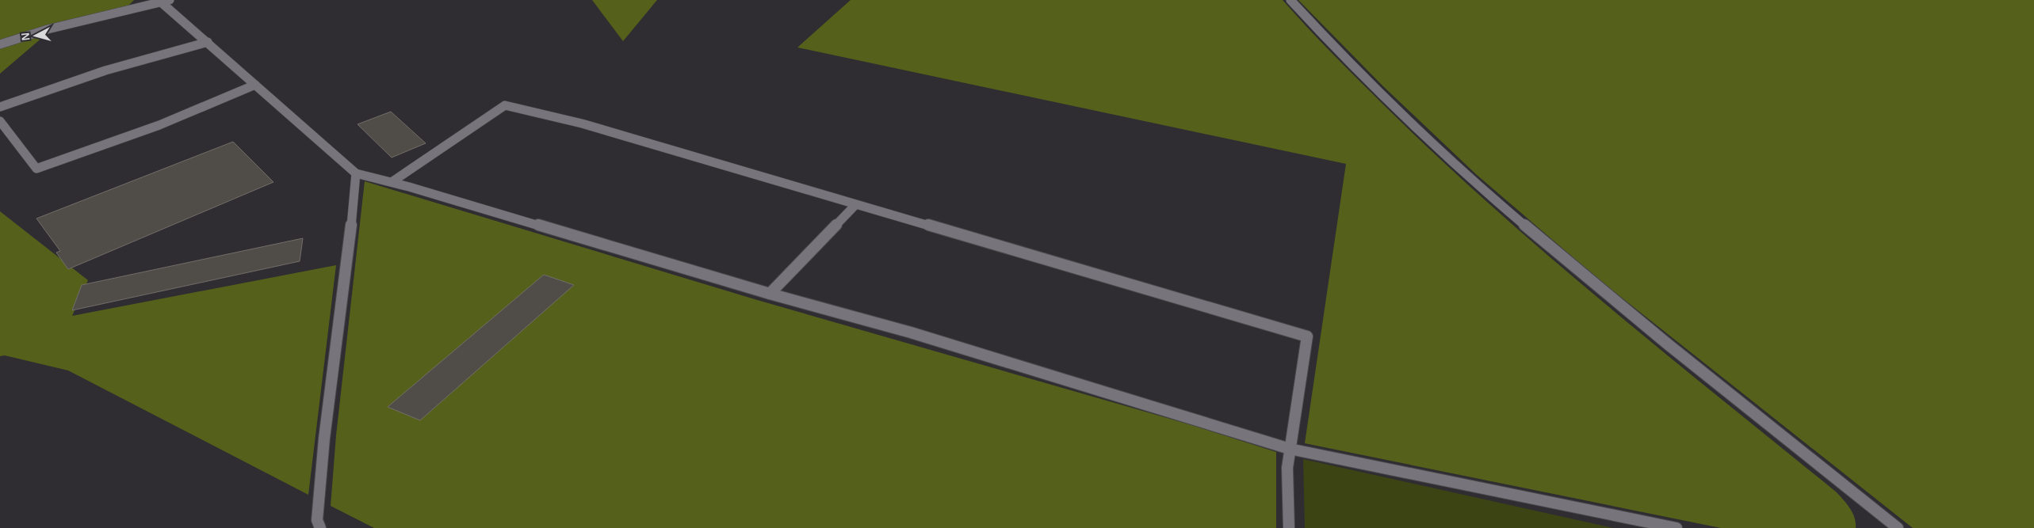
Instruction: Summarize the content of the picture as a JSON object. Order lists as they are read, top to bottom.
{
  "north": "left"
}
